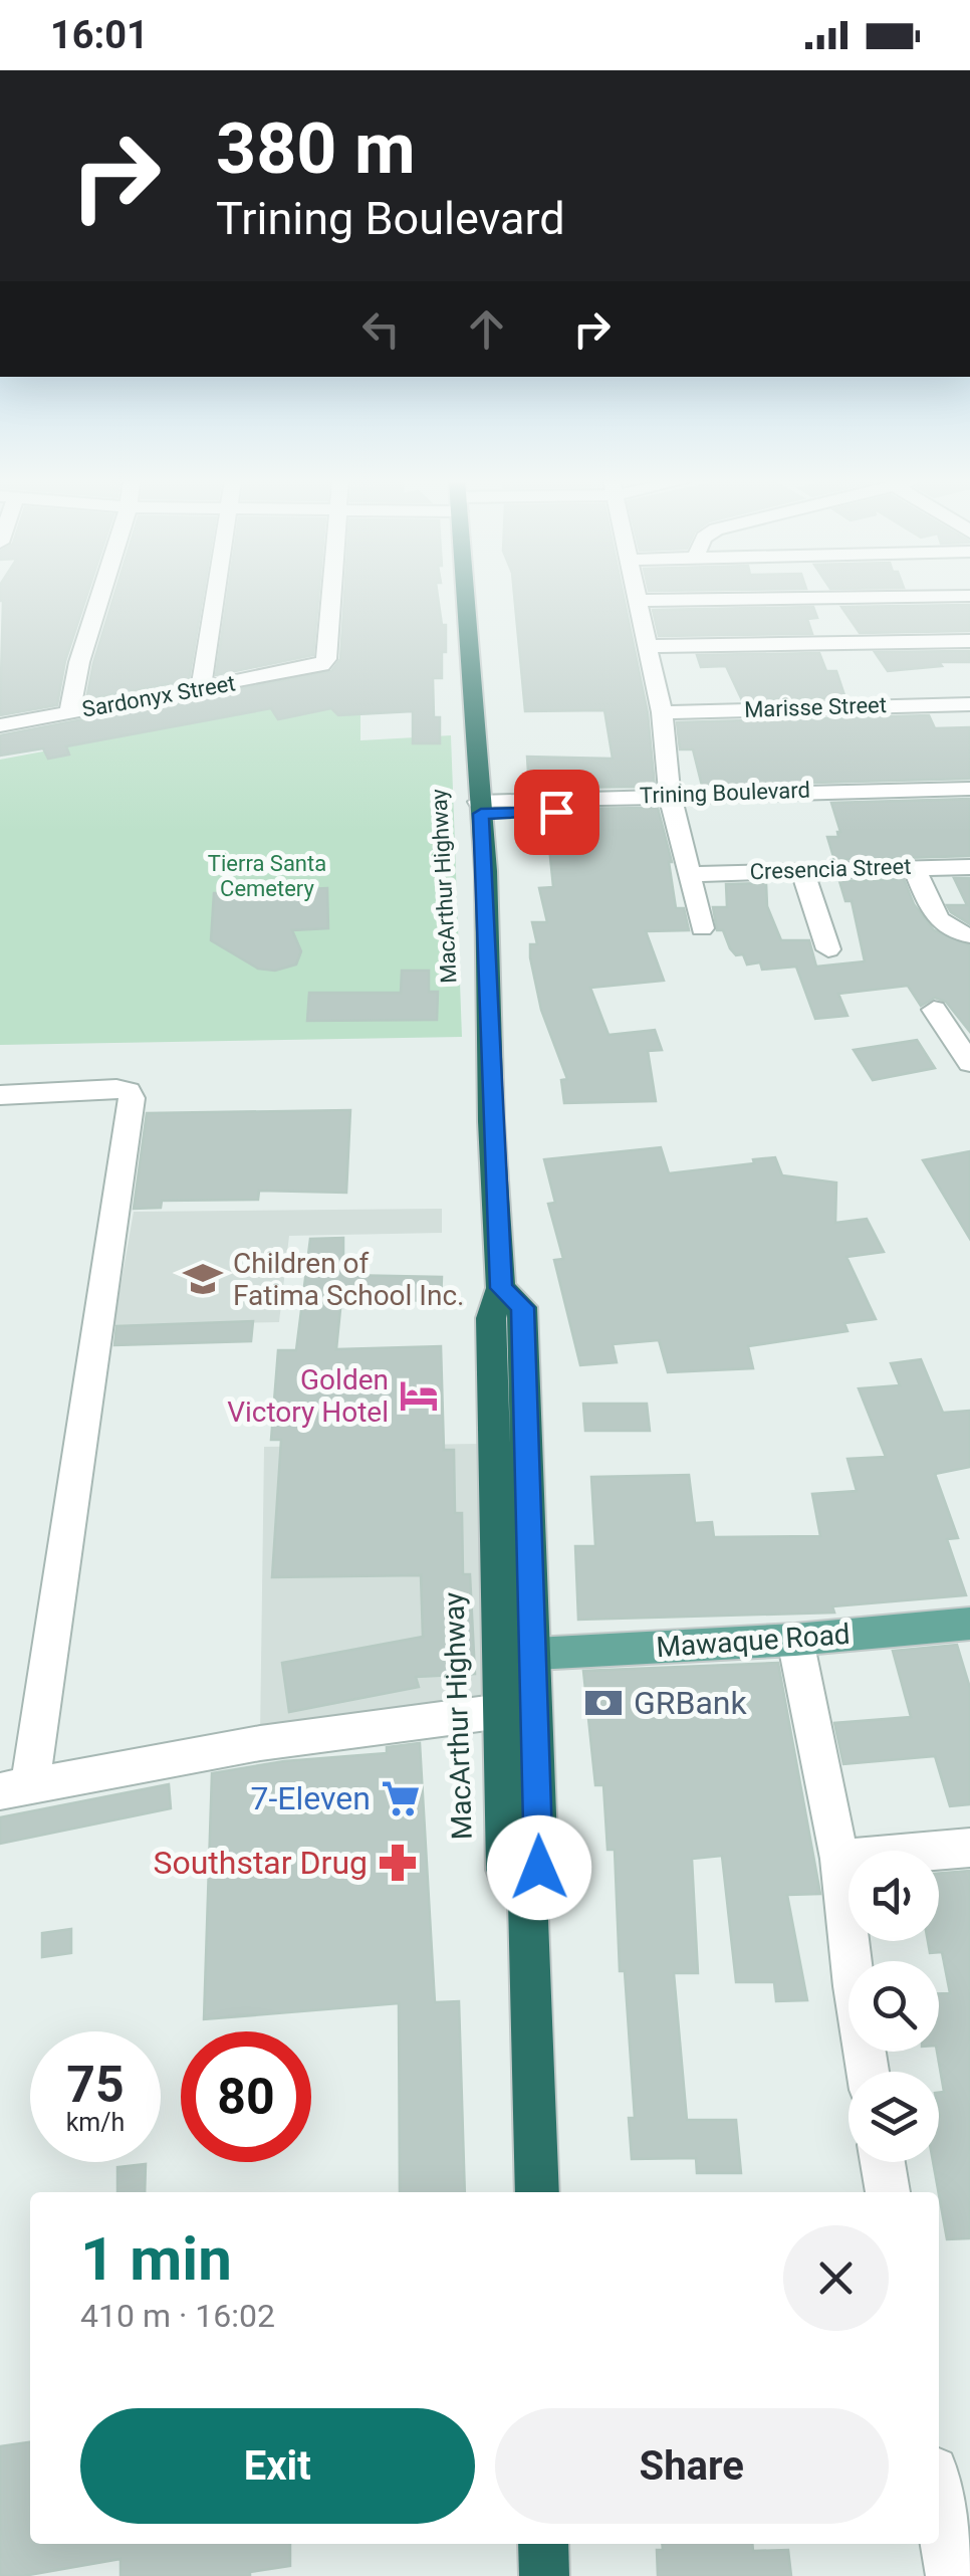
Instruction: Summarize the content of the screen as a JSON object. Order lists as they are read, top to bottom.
{
  "streets": {
    "highway": ["MacArthur Highway"],
    "main road": ["Mawaque Road"],
    "street": [
      "Sardonyx Street",
      "Marisse Street",
      "Trining Boulevard",
      "Cresencia Street"
    ]
  },
  "crossings": [
    ["Trining Boulevard", "MacArthur Highway"],
    ["MacArthur Highway", "Mawaque Road"]
  ],
  "parks": ["Tierra Santa Cemetery"],
  "places": {
    "school or university": ["Children of Fatima School Inc."],
    "hotel": ["Golden Victory Hotel"],
    "bank": ["GRBank"],
    "supermarket": ["7-Eleven"],
    "pharmacy": ["Southstar Drug"]
  },
  "page": {
    "status": "16:01",
    "turn": ["380 m", "Trining Boulevard"],
    "speed": "75 km/h",
    "limit": "80",
    "heading": ["1 min", "410 m · 16:02"],
    "buttons": ["Exit", "Share"]
  }
}
